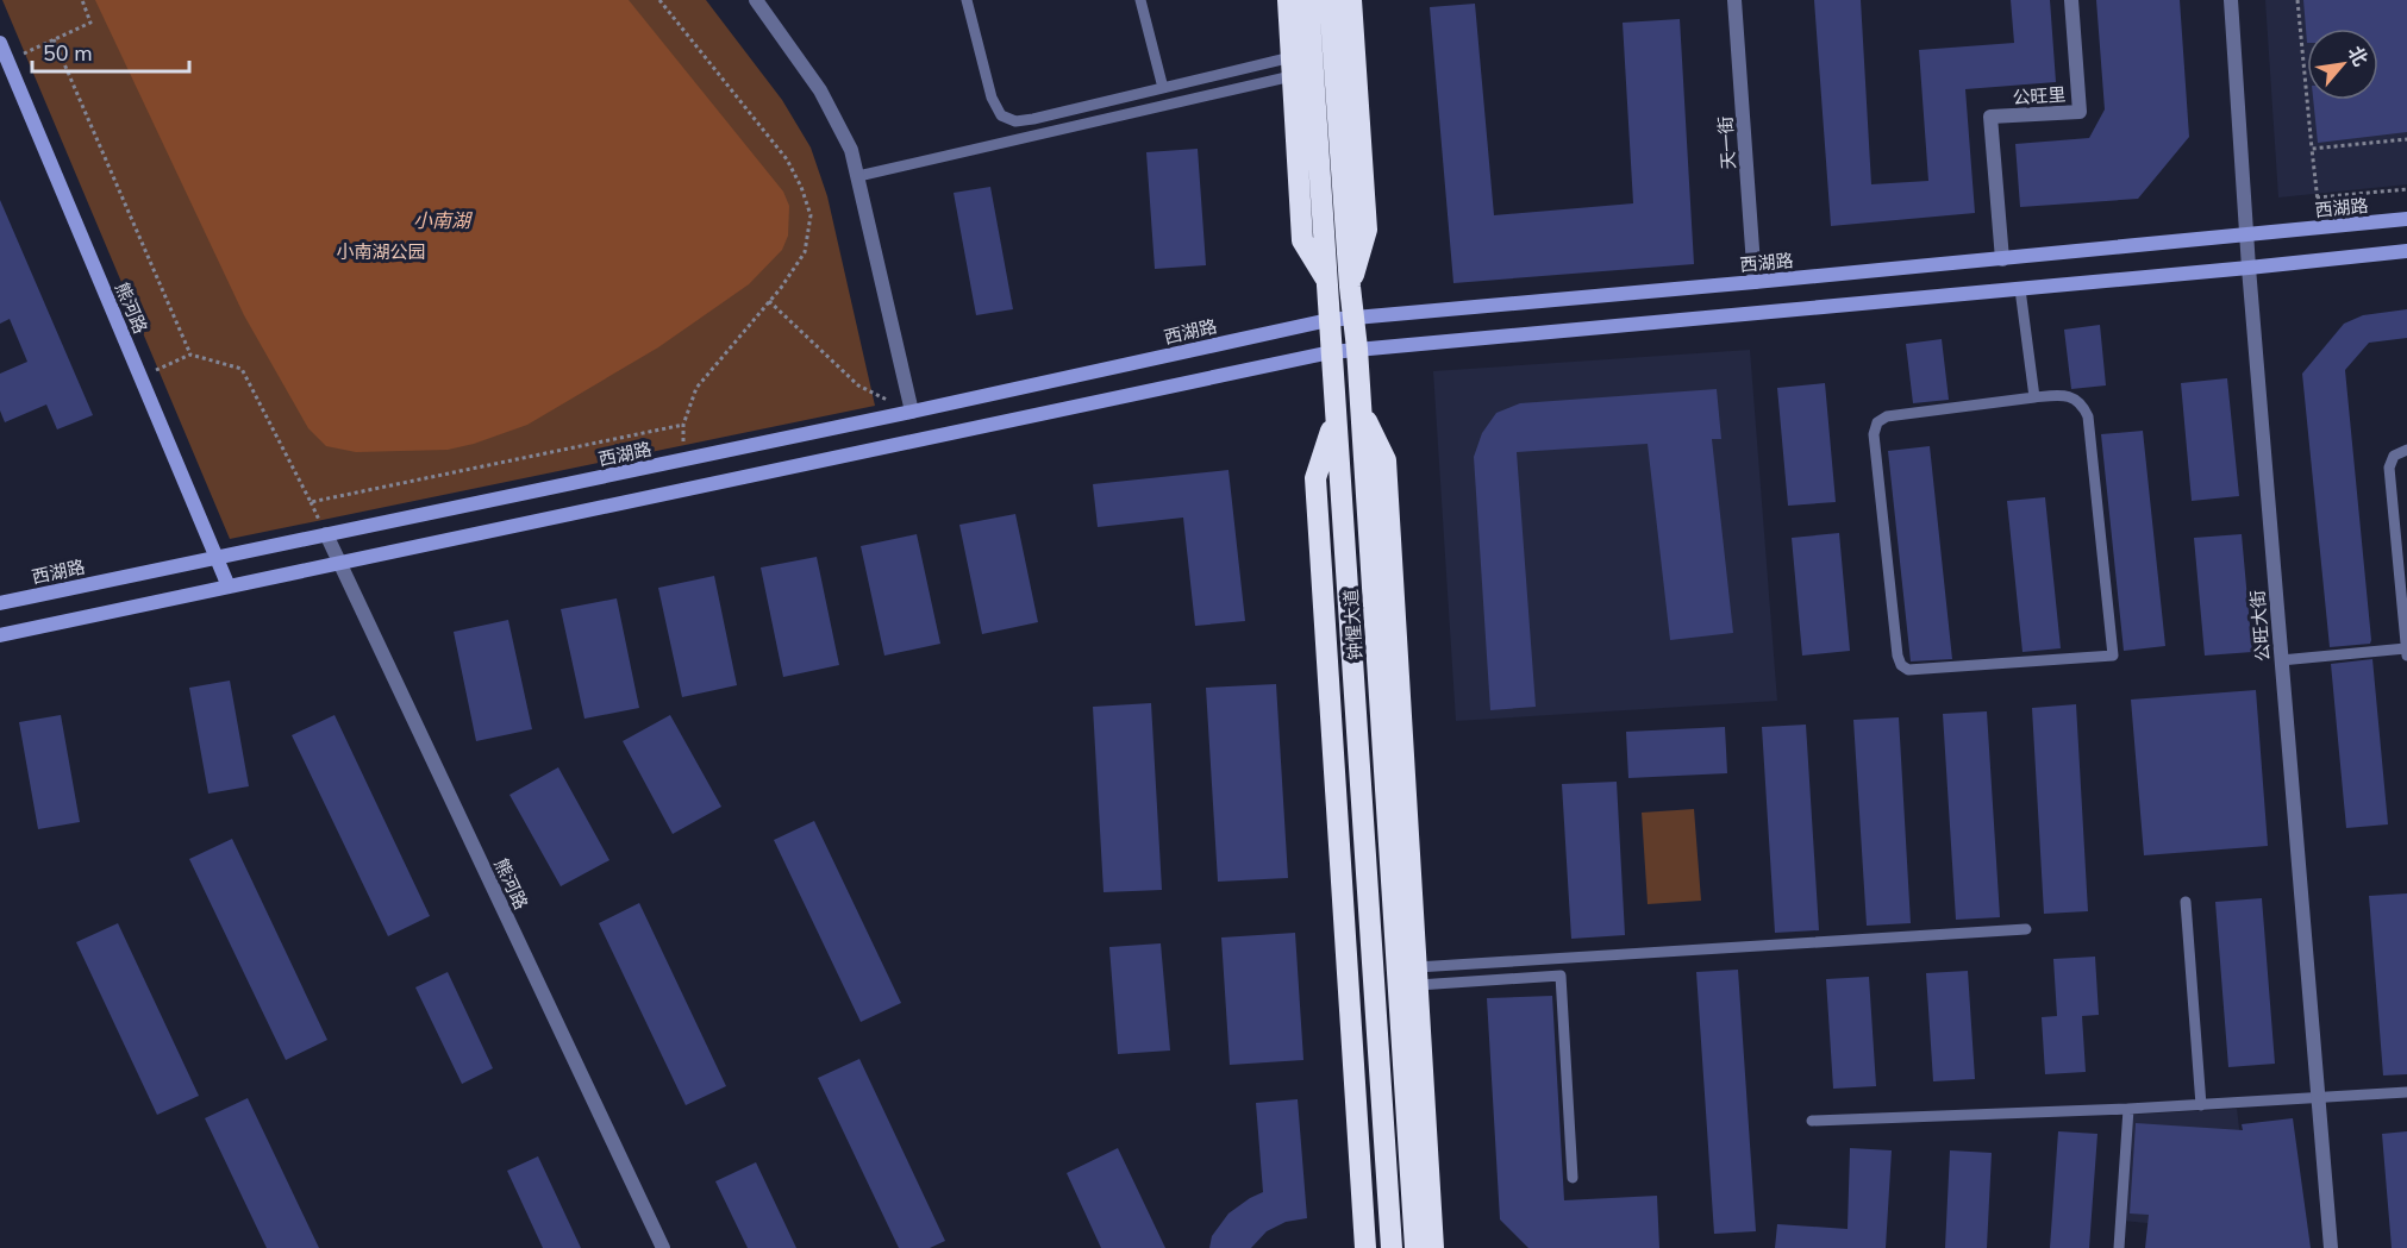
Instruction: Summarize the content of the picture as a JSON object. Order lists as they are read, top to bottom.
{
  "streets": {
    "highway": ["钟惺大道"],
    "main road": ["西湖路", "熊河路"],
    "street": ["公旺里", "天一街", "公旺大街"]
  },
  "crossings": [
    ["公旺里", "西湖路"],
    ["天一街", "西湖路"],
    ["西湖路", "熊河路"],
    ["西湖路", "钟惺大道"],
    ["西湖路", "公旺大街"]
  ],
  "water": ["小南湖"],
  "parks": ["小南湖公园"],
  "scale_bar": "50 m",
  "north": "top right"
}
